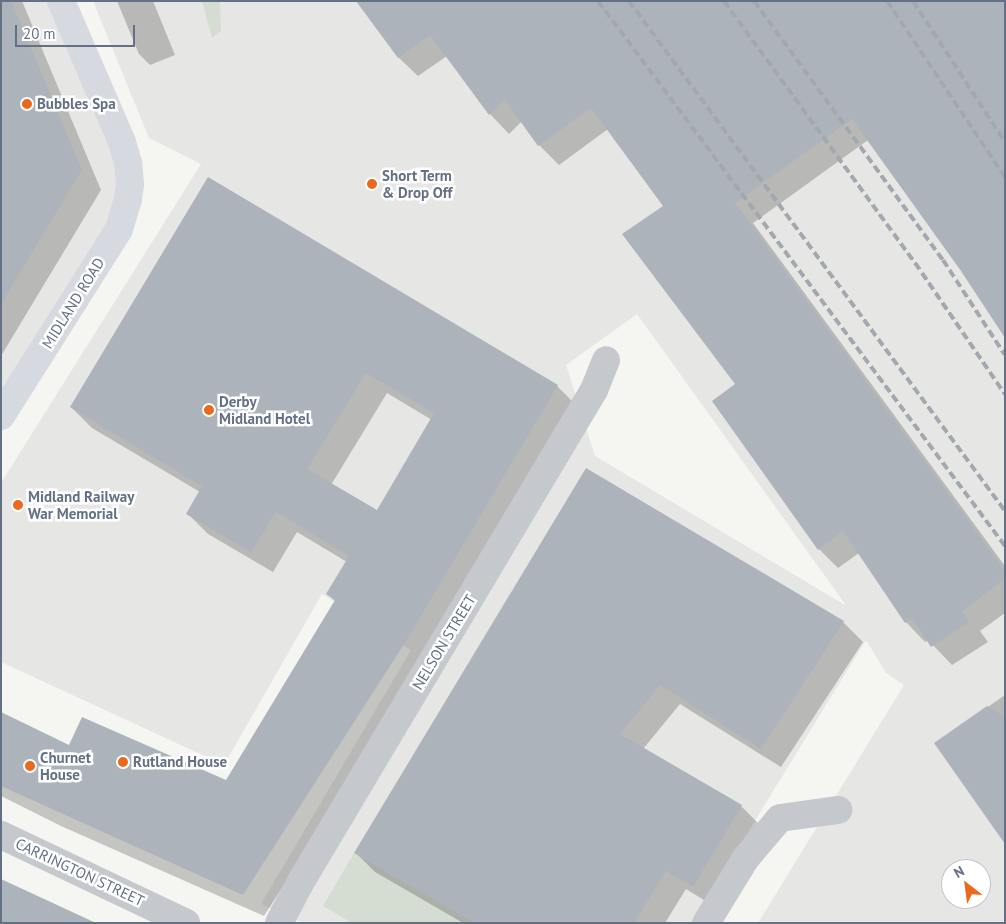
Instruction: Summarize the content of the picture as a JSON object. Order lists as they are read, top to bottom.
{
  "streets": {
    "main road": ["MIDLAND ROAD"],
    "street": ["NELSON STREET", "CARRINGTON STREET"]
  },
  "places": [
    "Bubbles Spa",
    "Short Term & Drop Off",
    "Derby Midland Hotel",
    "Midland Railway War Memorial",
    "Rutland House",
    "Churnet House"
  ],
  "scale_bar": "20 m",
  "north": "top left"
}
